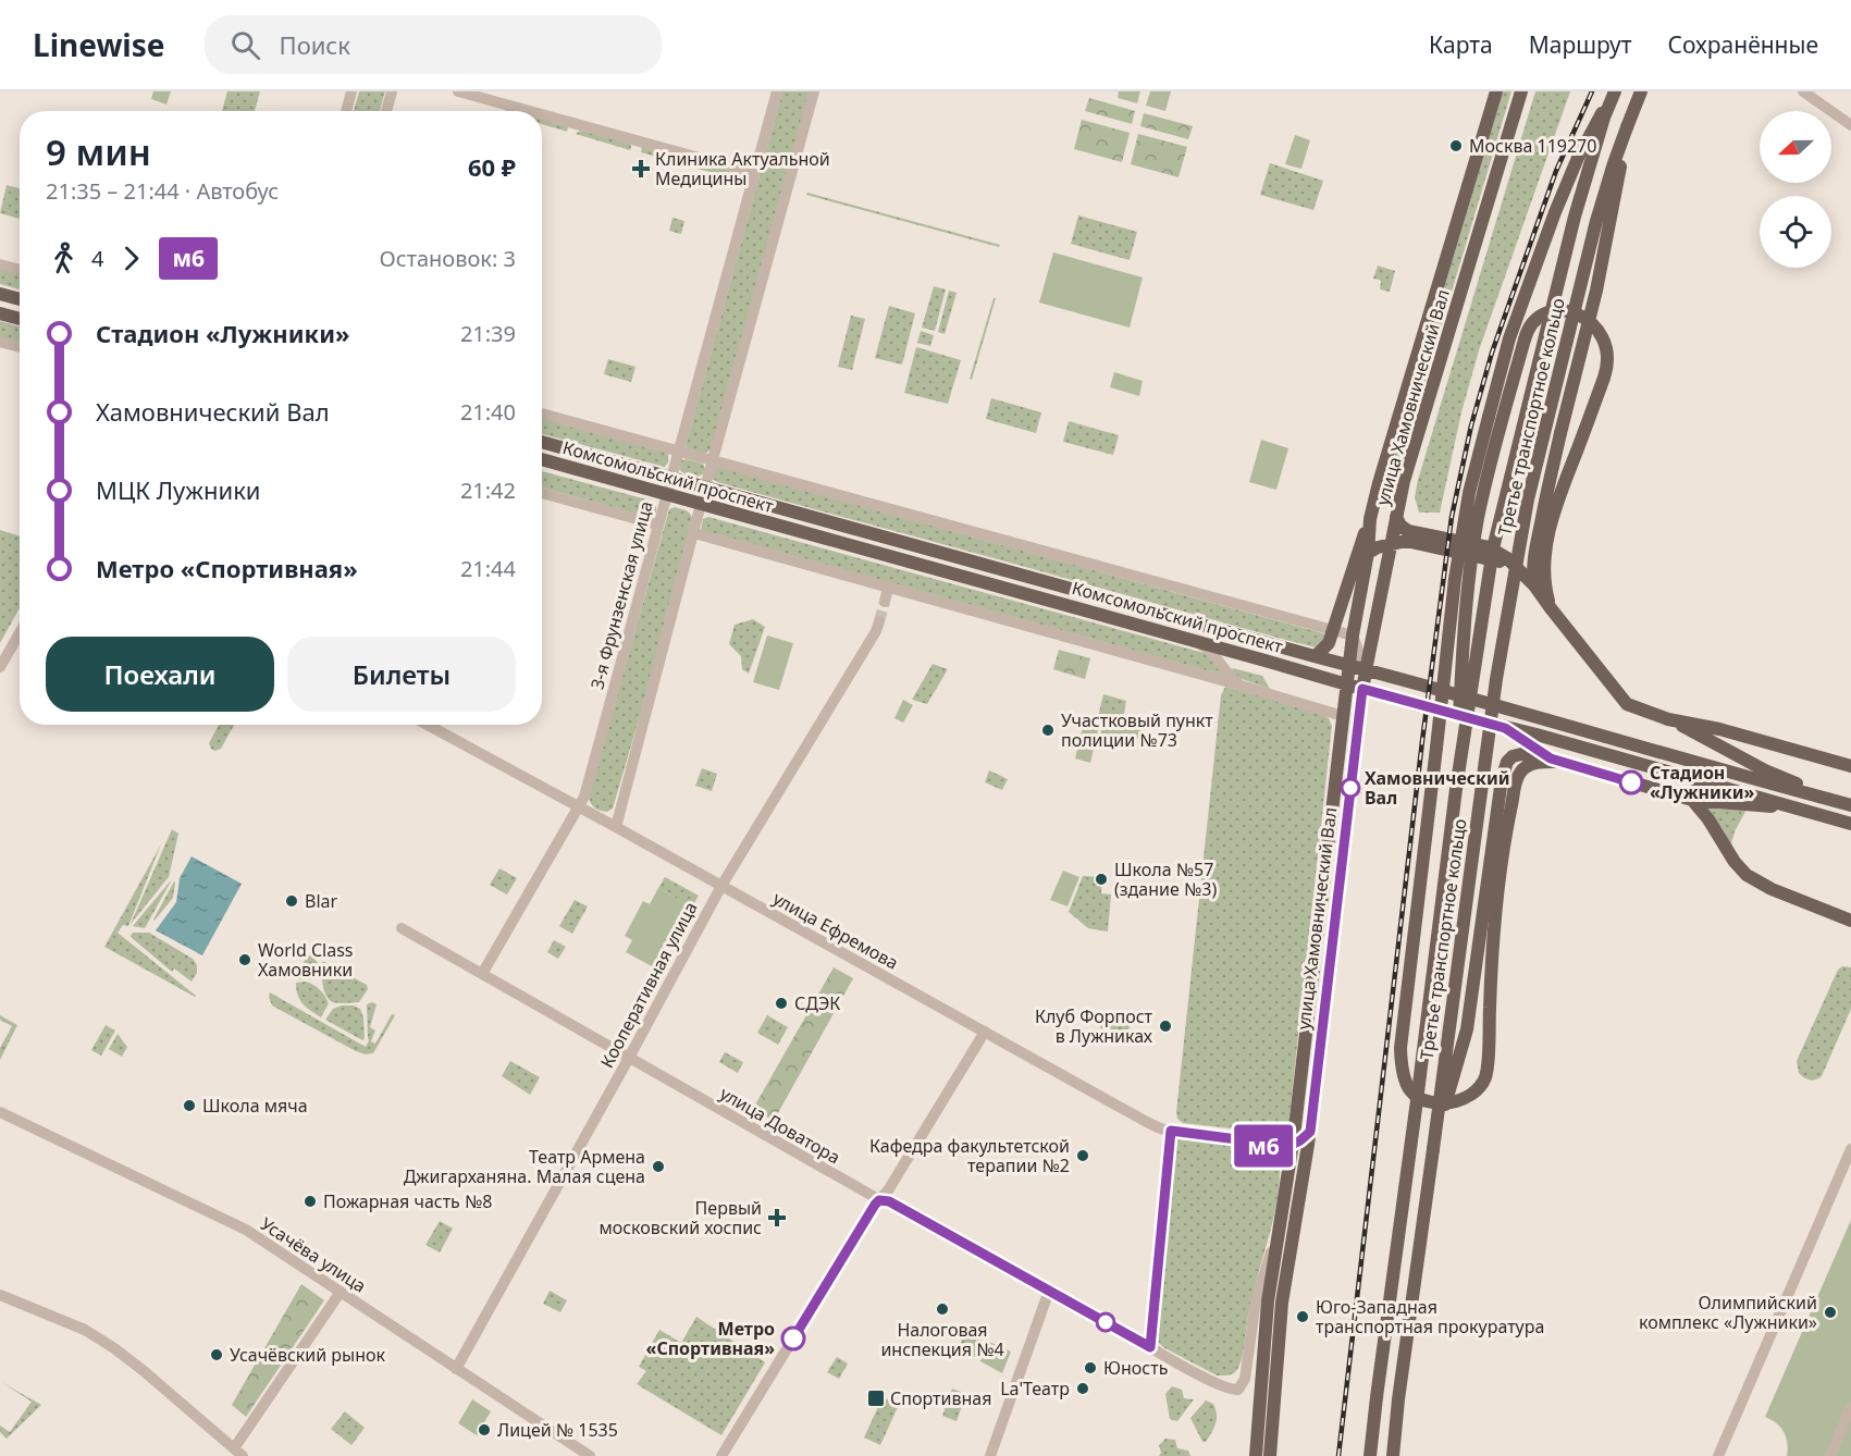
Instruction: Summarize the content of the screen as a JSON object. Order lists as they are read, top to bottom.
{
  "streets": {
    "main road": ["улица Хамовнический Вал", "Третье транспортное кольцо", "Комсомольский проспект"],
    "street": [
      "3-я Фрунзенская улица",
      "улица Ефремова",
      "Кооперативная улица",
      "улица Доватора",
      "Усачёва улица"
    ]
  },
  "crossings": [
    ["улица Хамовнический Вал", "Комсомольский проспект"],
    ["улица Хамовнический Вал", "улица Ефремова"],
    ["улица Хамовнический Вал", "улица Доватора"],
    ["Комсомольский проспект", "3-я Фрунзенская улица"],
    ["3-я Фрунзенская улица", "улица Ефремова"],
    ["3-я Фрунзенская улица", "улица Доватора"],
    ["улица Ефремова", "Кооперативная улица"],
    ["Кооперативная улица", "улица Доватора"],
    ["Кооперативная улица", "Усачёва улица"]
  ],
  "places": {
    "other": [
      "Москва 119270",
      "Участковый пункт полиции №73",
      "Стадион «Лужники»",
      "Хамовнический Вал",
      "Школа №57 (здание №3)",
      "Blar",
      "World Class Хамовники",
      "СДЭК",
      "Клуб Форпост в Лужниках",
      "Школа мяча",
      "Кафедра факультетской терапии №2",
      "Театр Армена Джигарханяна. Малая сцена",
      "Пожарная часть №8",
      "Налоговая инспекция №4",
      "Олимпийский комплекс «Лужники»",
      "Юго-Западная транспортная прокуратура",
      "Метро «Спортивная»",
      "Усачёвский рынок",
      "Юность",
      "La'Театр",
      "Лицей № 1535"
    ],
    "health": ["Клиника Актуальной Медицины", "Первый московский хоспис"],
    "transit": ["Спортивная"]
  },
  "lines": ["bus line м6"],
  "north": "left",
  "page": {
    "header": "Linewise",
    "search": "Поиск",
    "nav": ["Карта", "Маршрут", "Сохранённые"],
    "on_map": "м6",
    "heading": ["9 мин", "21:35 – 21:44 · Автобус", "60 ₽"],
    "legs": ["4", "м6", "Остановок: 3"],
    "list": [
      {
        "name": "Стадион «Лужники»",
        "value": "21:39"
      },
      {
        "name": "Хамовнический Вал",
        "value": "21:40"
      },
      {
        "name": "МЦК Лужники",
        "value": "21:42"
      },
      {
        "name": "Метро «Спортивная»",
        "value": "21:44"
      }
    ],
    "buttons": ["Поехали", "Билеты"]
  }
}
